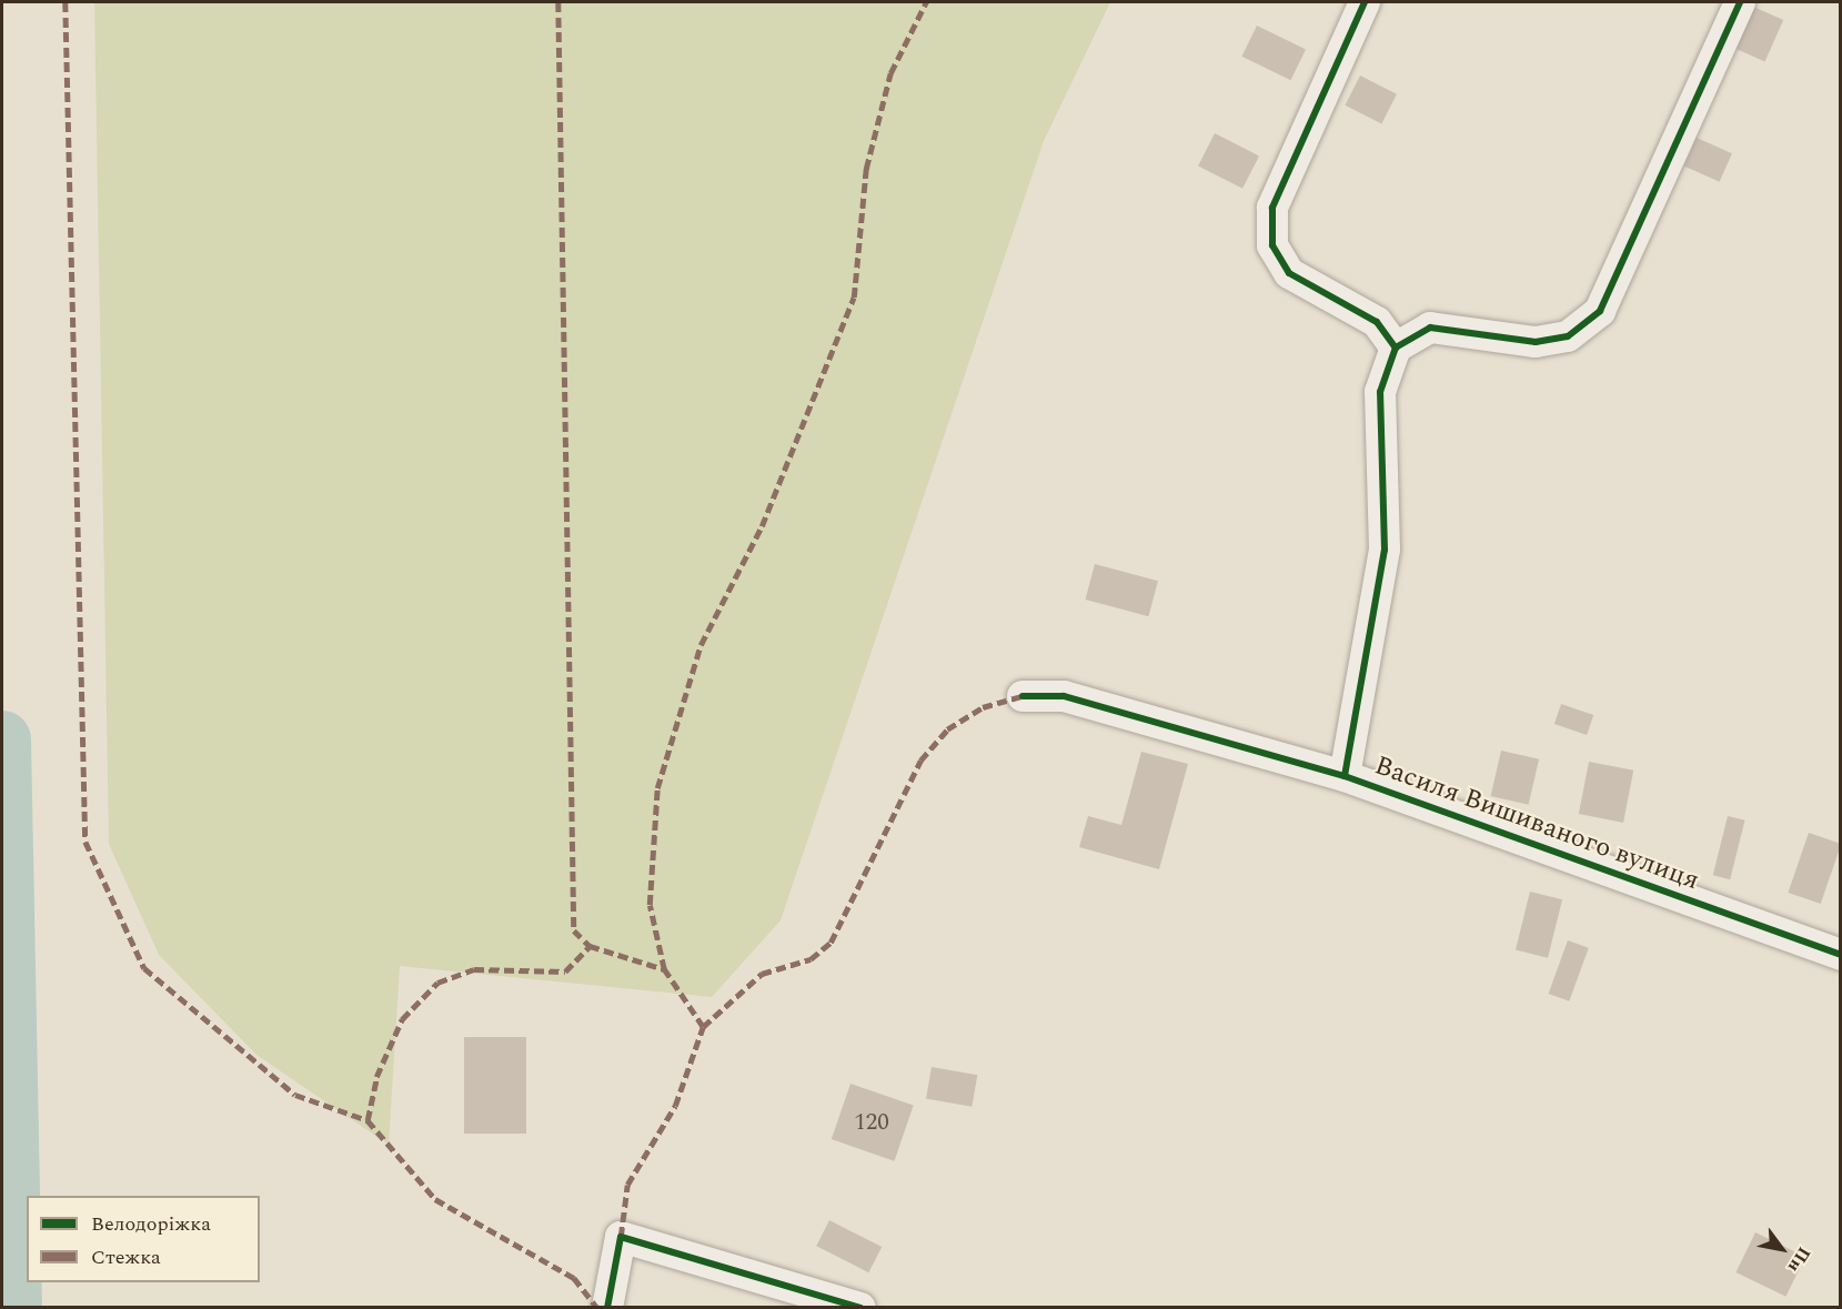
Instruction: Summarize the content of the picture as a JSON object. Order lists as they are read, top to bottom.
{
  "streets": {
    "street": ["Василя Вишиваного вулиця"]
  },
  "house_numbers": ["120"],
  "legend": ["Велодоріжка", "Стежка"],
  "north": "bottom right"
}
